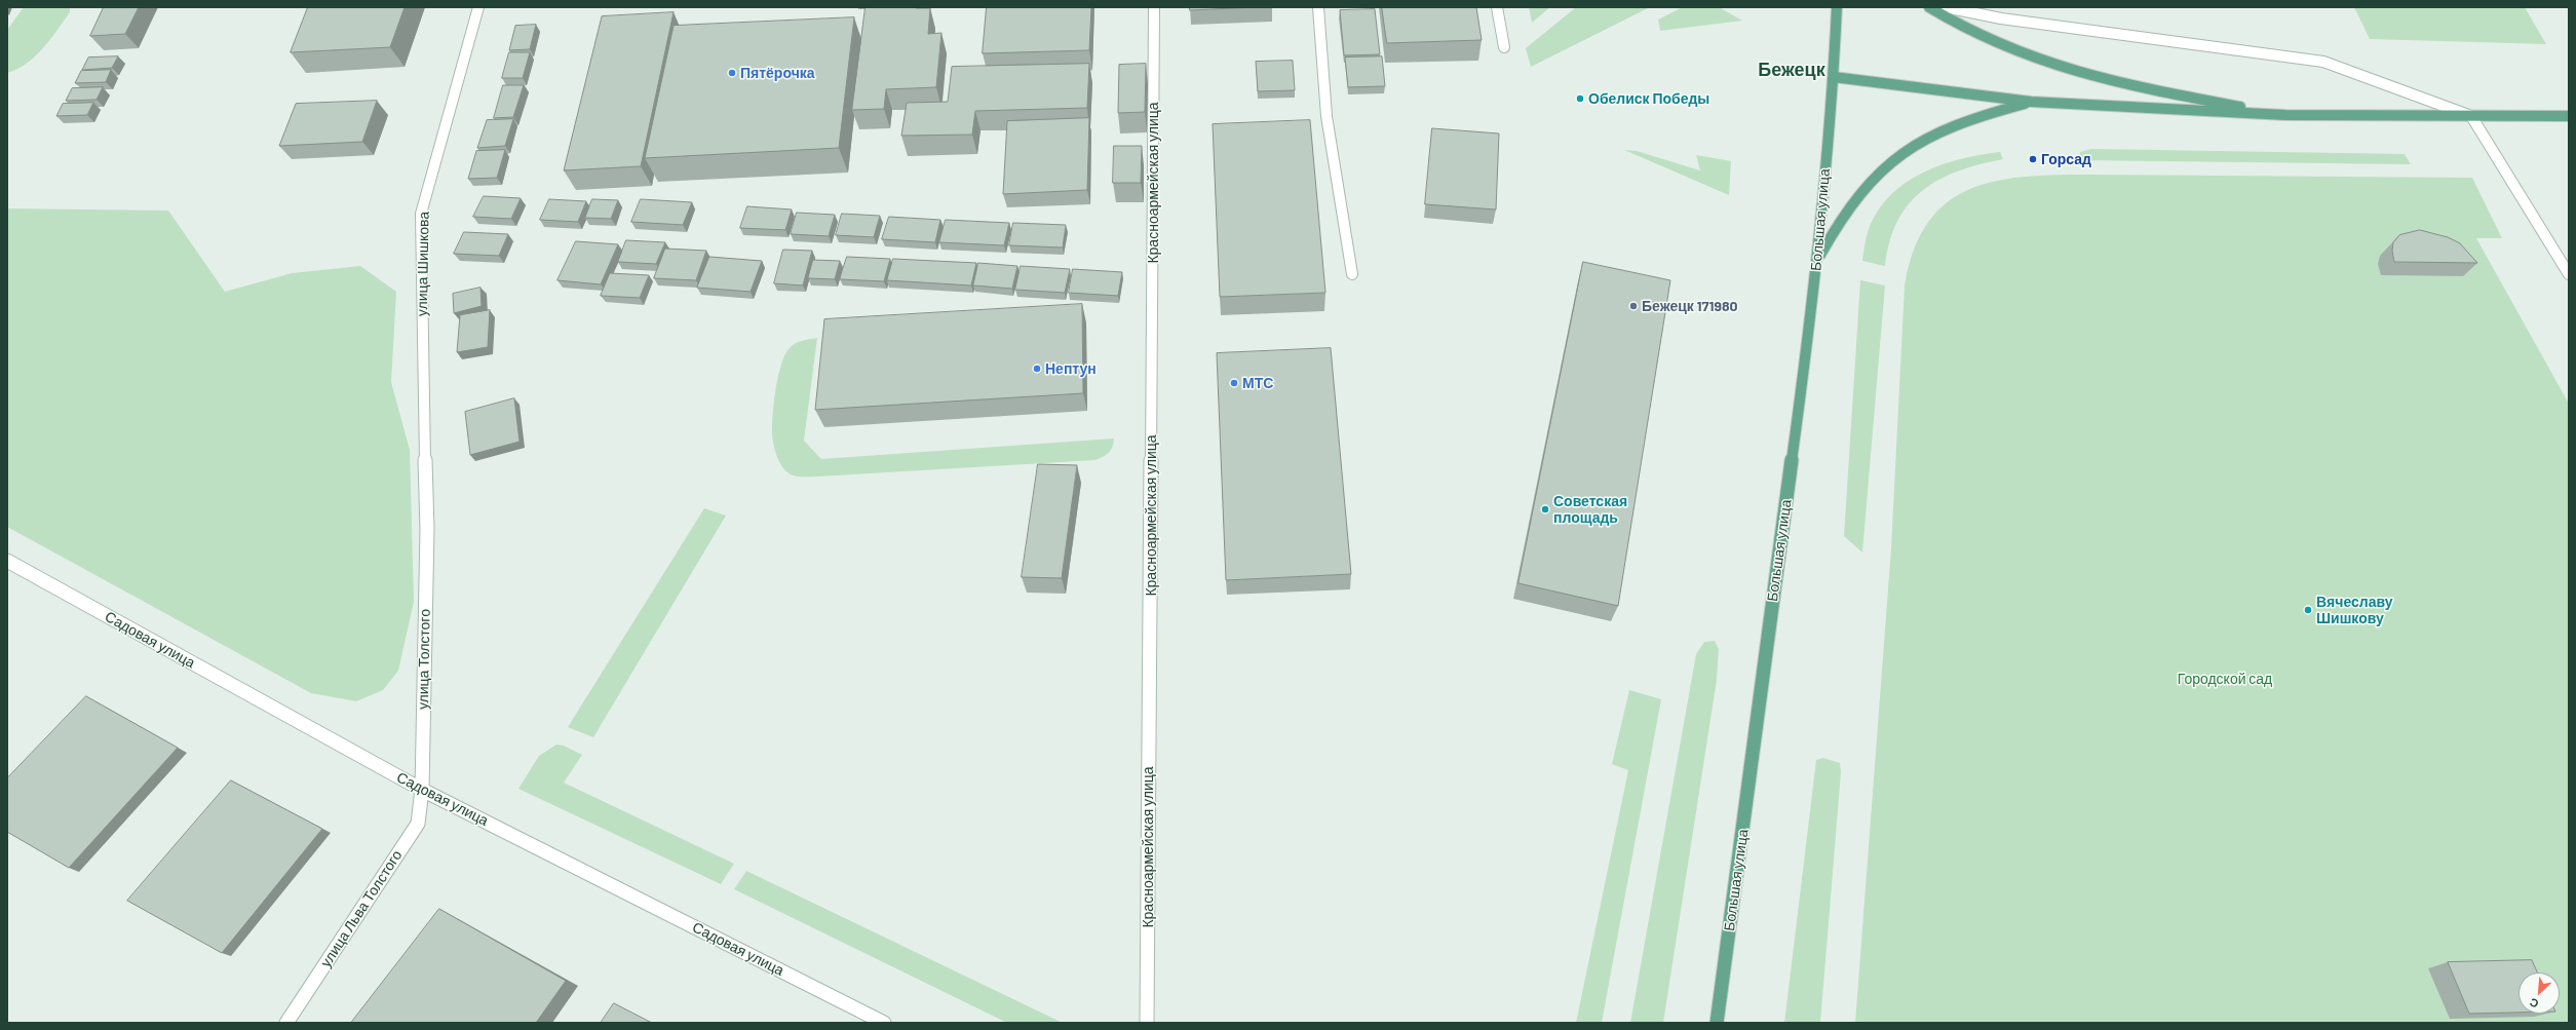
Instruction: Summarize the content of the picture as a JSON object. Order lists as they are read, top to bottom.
{
  "streets": {
    "main road": ["Большая улица"],
    "street": [
      "Красноармейская улица",
      "улица Шишкова",
      "Садовая улица",
      "улица Толстого",
      "улица Льва Толстого"
    ]
  },
  "crossings": [
    ["улица Шишкова", "улица Толстого"],
    ["Садовая улица", "улица Толстого"],
    ["Садовая улица", "улица Льва Толстого"],
    ["улица Толстого", "улица Льва Толстого"]
  ],
  "districts": ["Бежецк"],
  "parks": ["Городской сад"],
  "places": [
    "Пятёрочка",
    "Обелиск Победы",
    "Горсад",
    "Бежецк 171980",
    "Нептун",
    "МТС",
    "Советская площадь",
    "Вячеславу Шишкову"
  ],
  "north": "bottom left"
}
